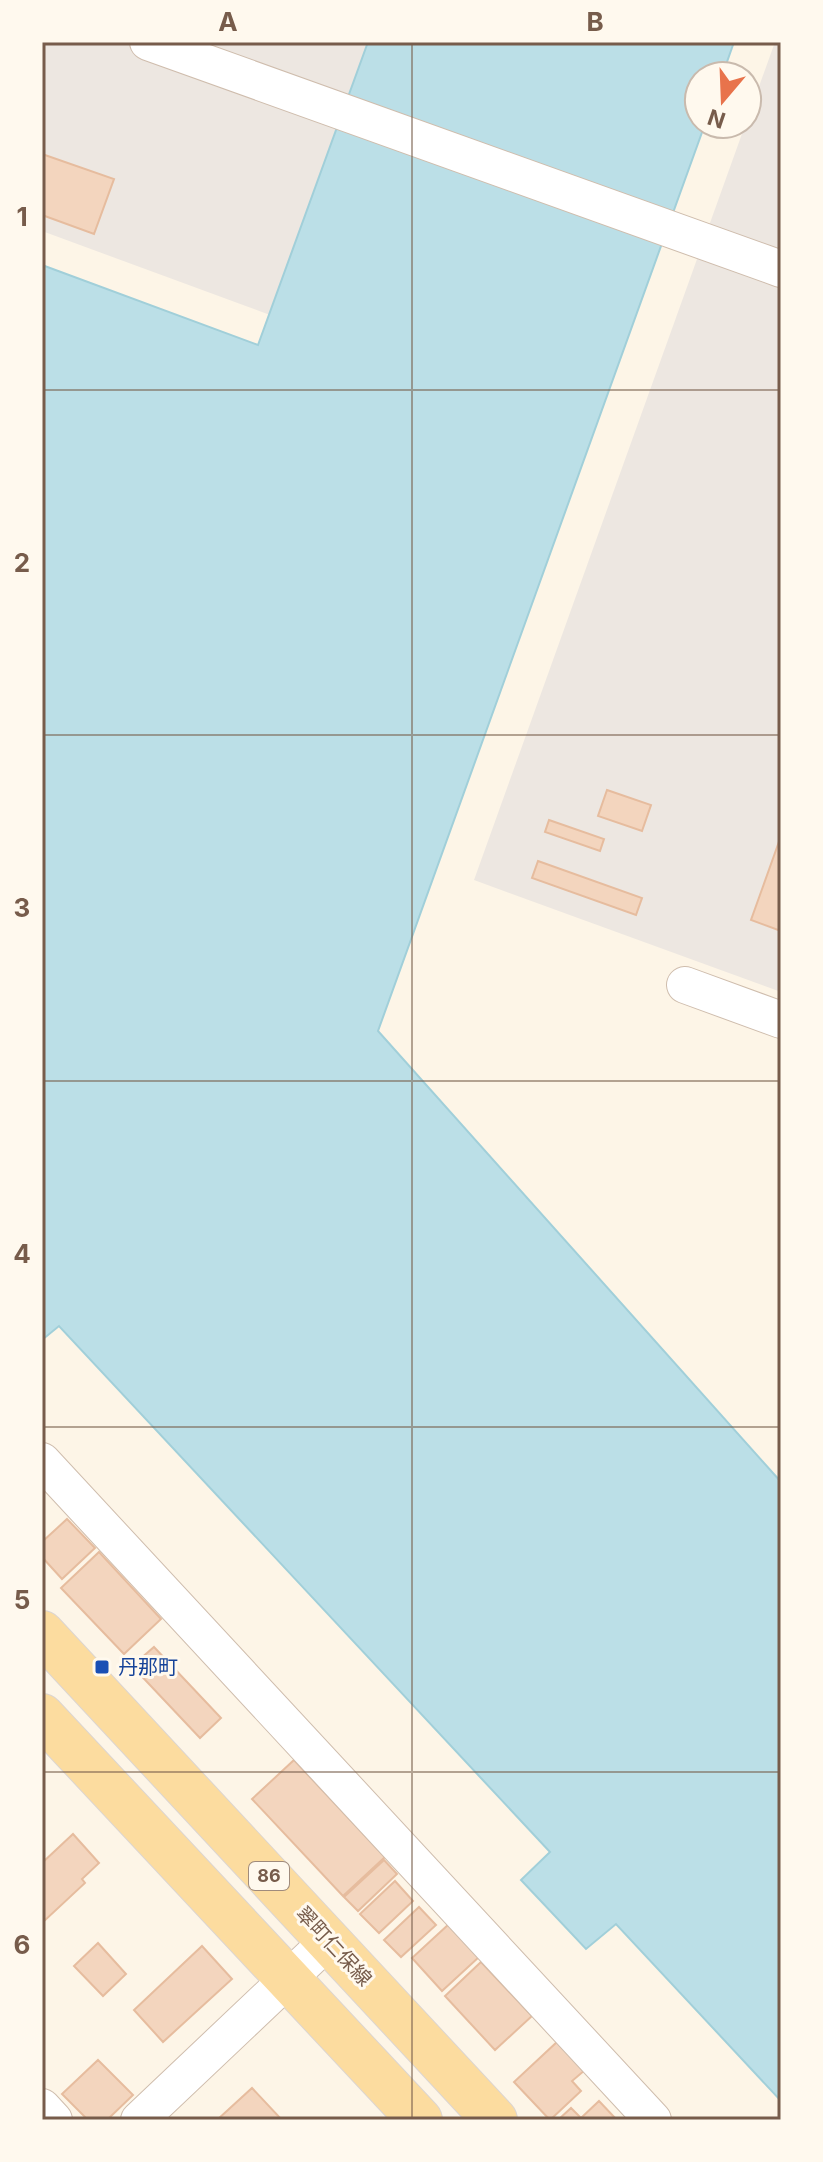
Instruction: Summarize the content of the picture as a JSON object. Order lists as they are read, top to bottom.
{
  "streets": {
    "main road": ["86", "翠町仁保線"]
  },
  "places": {
    "transit": ["丹那町"]
  },
  "north": "bottom",
  "grid": {
    "columns": ["A", "B"],
    "rows": [
      "1",
      "2",
      "3",
      "4",
      "5",
      "6"
    ]
  }
}
